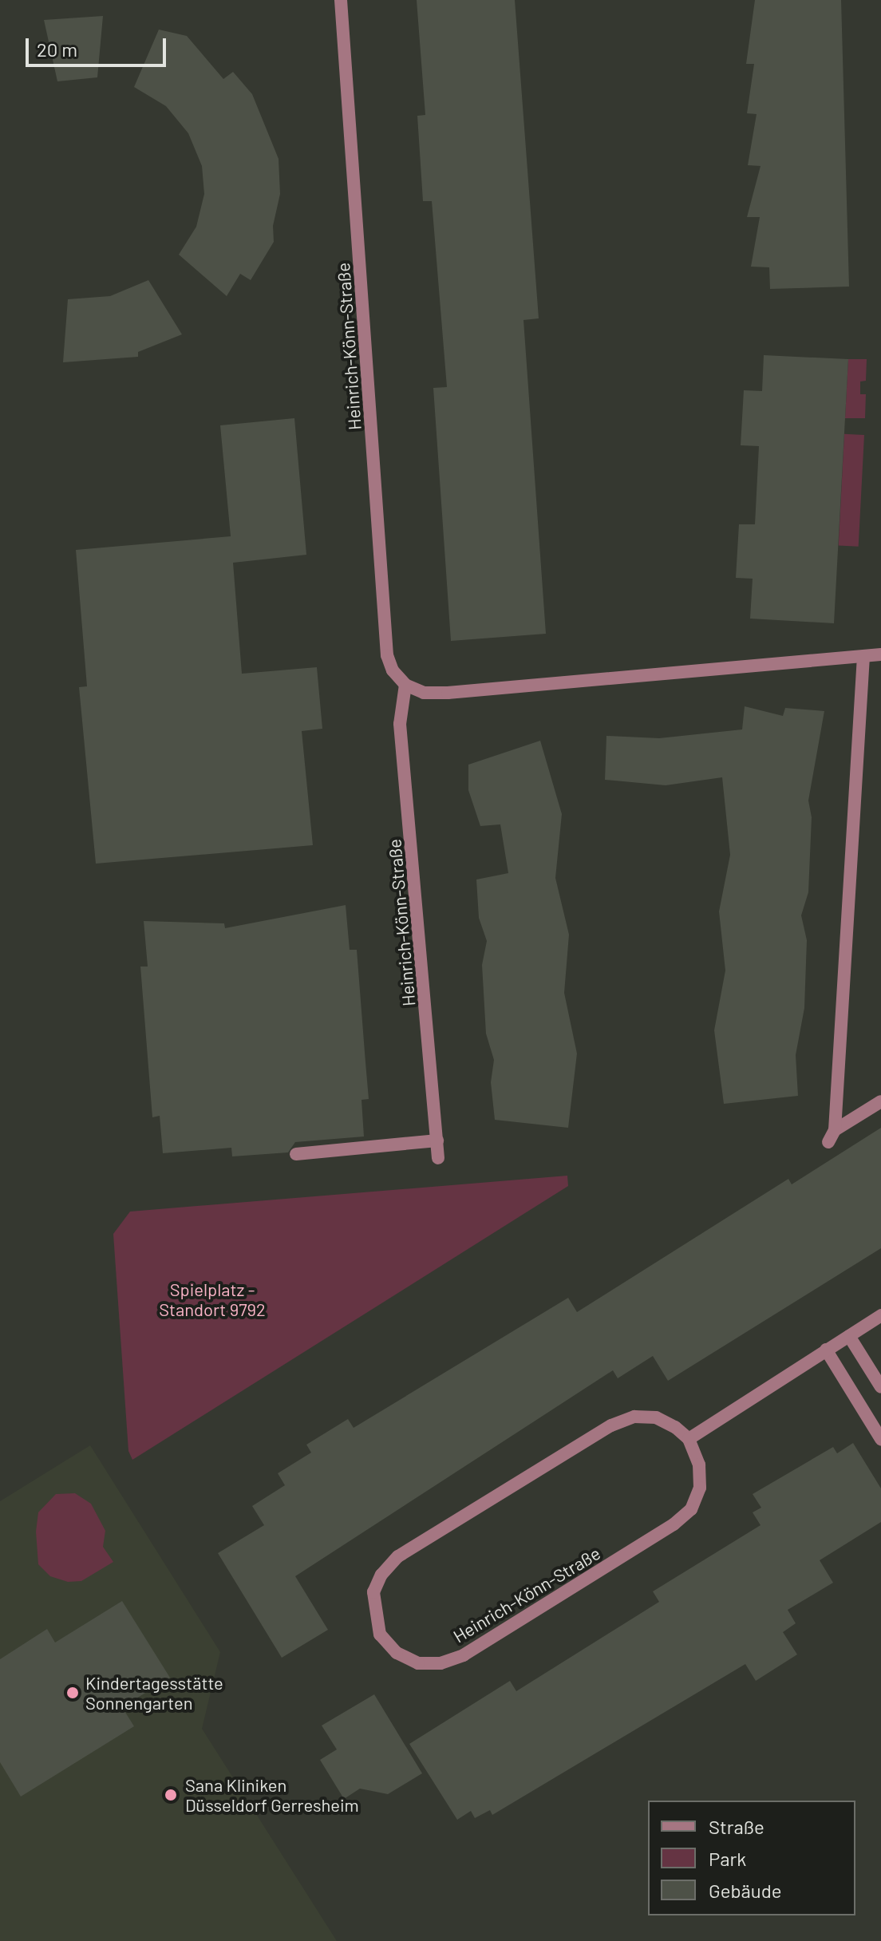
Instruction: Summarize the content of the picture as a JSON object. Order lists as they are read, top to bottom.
{
  "streets": {
    "street": ["Heinrich-Könn-Straße"]
  },
  "parks": ["Spielplatz - Standort 9792"],
  "places": ["Kindertagesstätte Sonnengarten", "Sana Kliniken Düsseldorf Gerresheim"],
  "legend": ["Straße", "Park", "Gebäude"],
  "scale_bar": "20 m"
}
